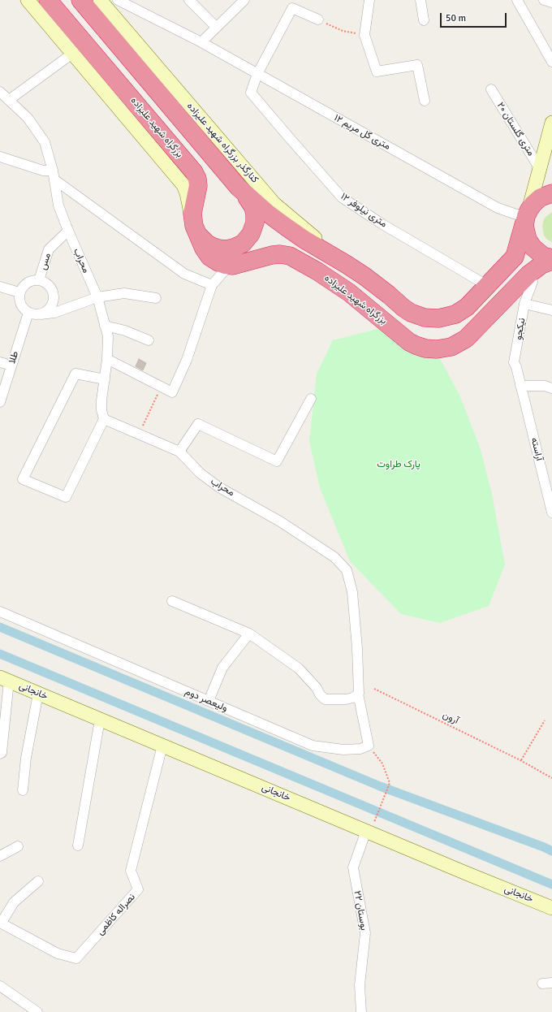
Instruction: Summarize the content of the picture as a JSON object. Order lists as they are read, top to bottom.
{
  "streets": {
    "highway": ["بزرگراه شهید علیزاده"],
    "main road": ["کنارگذر بزرگراه شهید علیزاده", "خانجانی"],
    "street": [
      "۲۰ متری گلستان",
      "۱۲ متری گل مریم",
      "۱۲ متری نیلوفر",
      "محراب",
      "مس",
      "نیکجو",
      "طلا",
      "آراسته",
      "ولیعصر دوم",
      "بوستان ۲۲",
      "نصراله کاظمی"
    ],
    "path": ["آرون"]
  },
  "crossings": [
    ["بزرگراه شهید علیزاده", "نیکجو"],
    ["۱۲ متری گل مریم", "۱۲ متری نیلوفر"],
    ["محراب", "مس"],
    ["مس", "طلا"],
    ["نیکجو", "آراسته"],
    ["خانجانی", "بوستان ۲۲"],
    ["خانجانی", "نصراله کاظمی"]
  ],
  "parks": ["پارک طراوت"],
  "scale_bar": "50 m"
}
